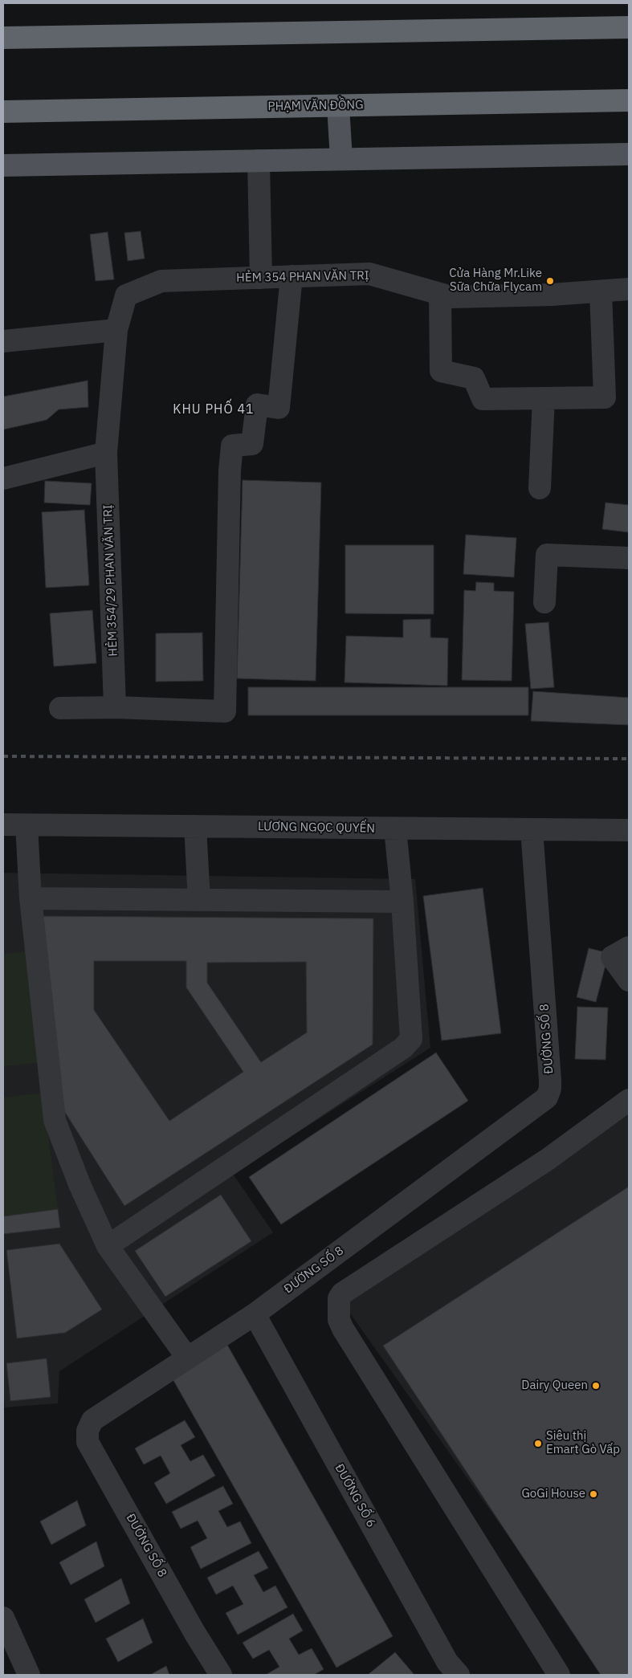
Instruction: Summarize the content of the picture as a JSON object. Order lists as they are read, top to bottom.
{
  "streets": {
    "highway": ["PHẠM VĂN ĐỒNG"],
    "street": [
      "HẺM 354 PHAN VĂN TRỊ",
      "HẺM 354/29 PHAN VĂN TRỊ",
      "LƯƠNG NGỌC QUYẾN",
      "ĐƯỜNG SỐ 8",
      "ĐƯỜNG SỐ 6"
    ]
  },
  "crossings": [
    ["HẺM 354 PHAN VĂN TRỊ", "HẺM 354/29 PHAN VĂN TRỊ"],
    ["LƯƠNG NGỌC QUYẾN", "ĐƯỜNG SỐ 8"],
    ["ĐƯỜNG SỐ 8", "ĐƯỜNG SỐ 6"]
  ],
  "districts": ["KHU PHỐ 41"],
  "places": [
    "Cửa Hàng Mr.Like Sữa Chữa Flycam",
    "Dairy Queen",
    "Siêu thị Emart Gò Vấp",
    "GoGi House"
  ]
}
